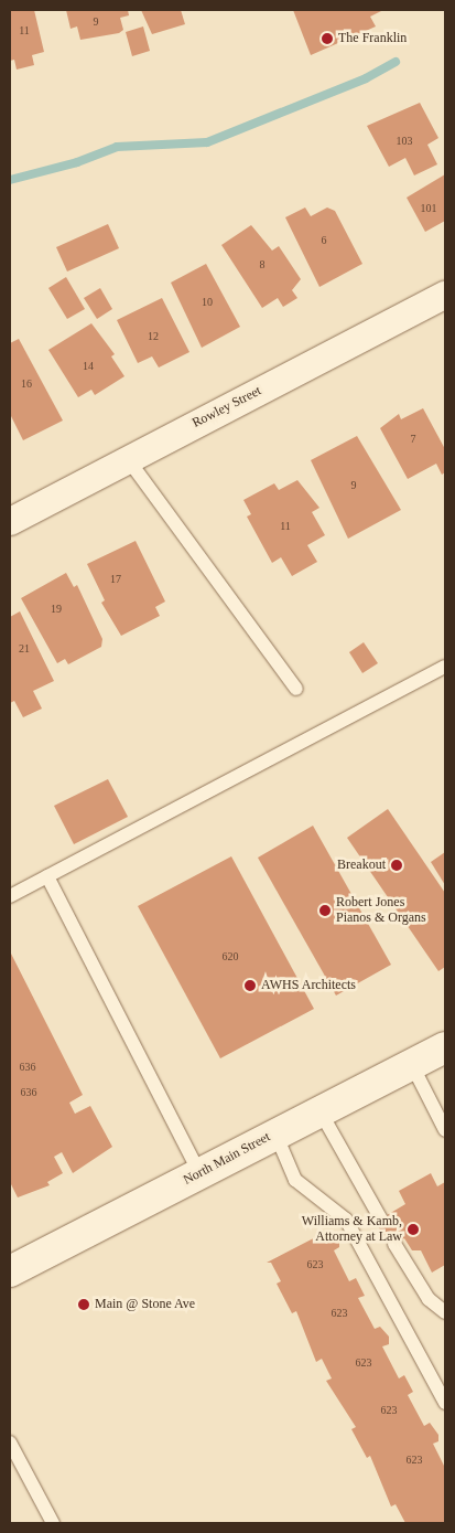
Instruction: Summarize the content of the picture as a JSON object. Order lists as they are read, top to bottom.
{
  "streets": {
    "street": ["Rowley Street", "North Main Street"]
  },
  "places": [
    "The Franklin",
    "Breakout",
    "Robert Jones Pianos & Organs",
    "AWHS Architects",
    "Williams & Kamb, Attorney at Law",
    "Main @ Stone Ave"
  ],
  "house_numbers": [
    "9",
    "11",
    "103",
    "101",
    "6",
    "8",
    "10",
    "12",
    "14",
    "16",
    "7",
    "9",
    "11",
    "17",
    "19",
    "21",
    "620",
    "636",
    "636",
    "623",
    "623",
    "623",
    "623",
    "623"
  ]
}
